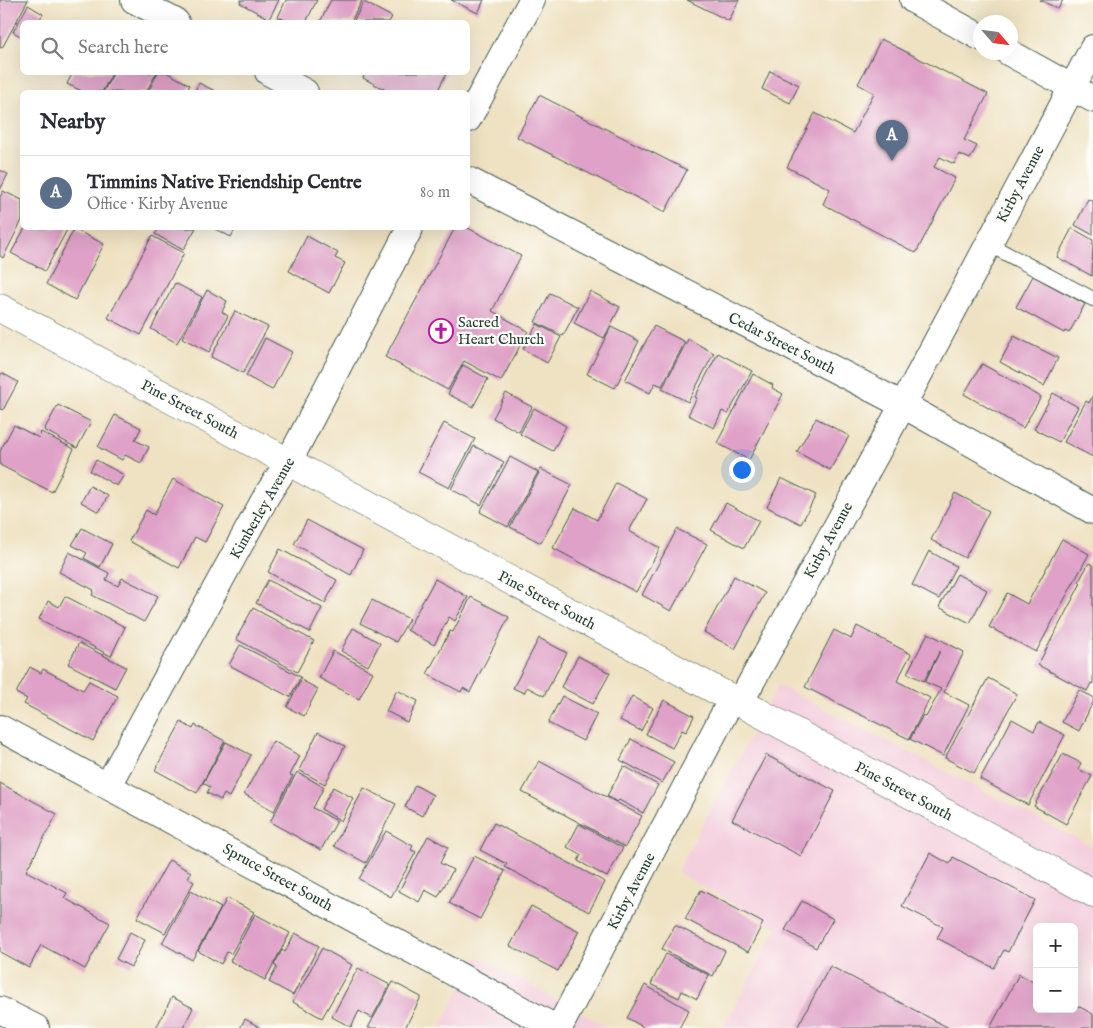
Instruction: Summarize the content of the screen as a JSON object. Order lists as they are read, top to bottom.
{
  "streets": {
    "street": [
      "Kirby Avenue",
      "Cedar Street South",
      "Pine Street South",
      "Kimberley Avenue",
      "Spruce Street South"
    ]
  },
  "crossings": [
    ["Kirby Avenue", "Cedar Street South"],
    ["Kirby Avenue", "Pine Street South"],
    ["Kirby Avenue", "Spruce Street South"],
    ["Pine Street South", "Kimberley Avenue"],
    ["Kimberley Avenue", "Spruce Street South"]
  ],
  "places": {
    "church": ["Sacred Heart Church"]
  },
  "north": "bottom right",
  "page": {
    "search": "Search here",
    "heading": "Nearby",
    "pins": "A",
    "list": [
      {
        "mark": "A",
        "name": "Timmins Native Friendship Centre",
        "note": "Office · Kirby Avenue",
        "value": "80 m"
      }
    ],
    "map_buttons": ["+", "−"]
  }
}
